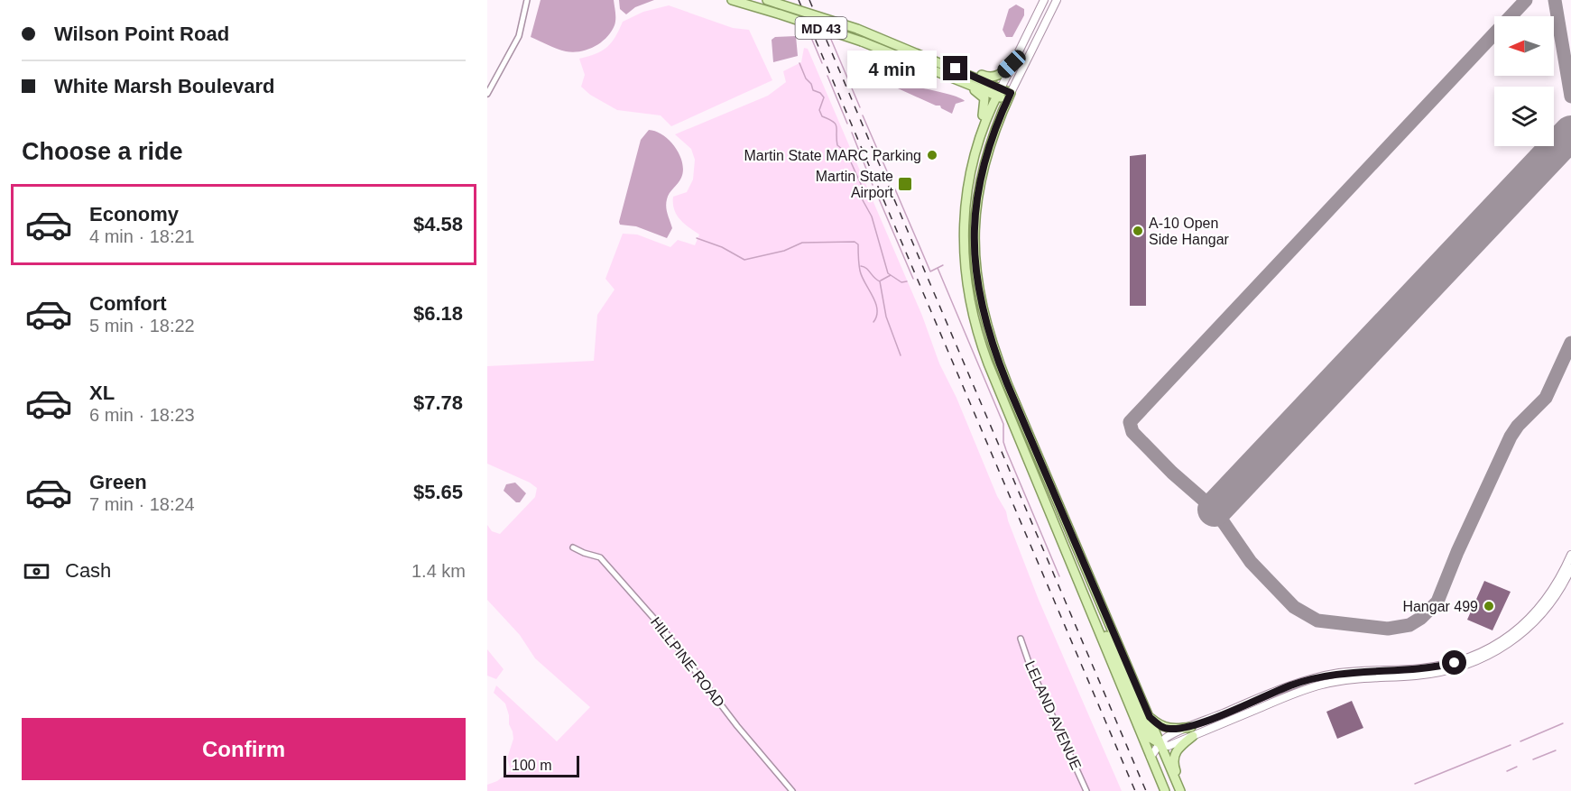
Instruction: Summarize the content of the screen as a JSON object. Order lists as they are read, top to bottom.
{
  "streets": {
    "main road": ["MD 43"],
    "street": ["HILLPINE ROAD", "LELAND AVENUE"]
  },
  "places": {
    "other": ["Martin State MARC Parking", "A-10 Open Side Hangar", "Hangar 499"],
    "transit": ["Martin State Airport"]
  },
  "scale_bar": "100 m",
  "north": "left",
  "page": {
    "banner": ["Wilson Point Road", "White Marsh Boulevard"],
    "bubble": "4 min",
    "heading": "Choose a ride",
    "list": [
      {
        "name": "Economy",
        "note": "4 min · 18:21",
        "value": "$4.58"
      },
      {
        "name": "Comfort",
        "note": "5 min · 18:22",
        "value": "$6.18"
      },
      {
        "name": "XL",
        "note": "6 min · 18:23",
        "value": "$7.78"
      },
      {
        "name": "Green",
        "note": "7 min · 18:24",
        "value": "$5.65"
      }
    ],
    "pay": ["Cash", "1.4 km"],
    "buttons": "Confirm",
    "scale": "100 m"
  }
}
